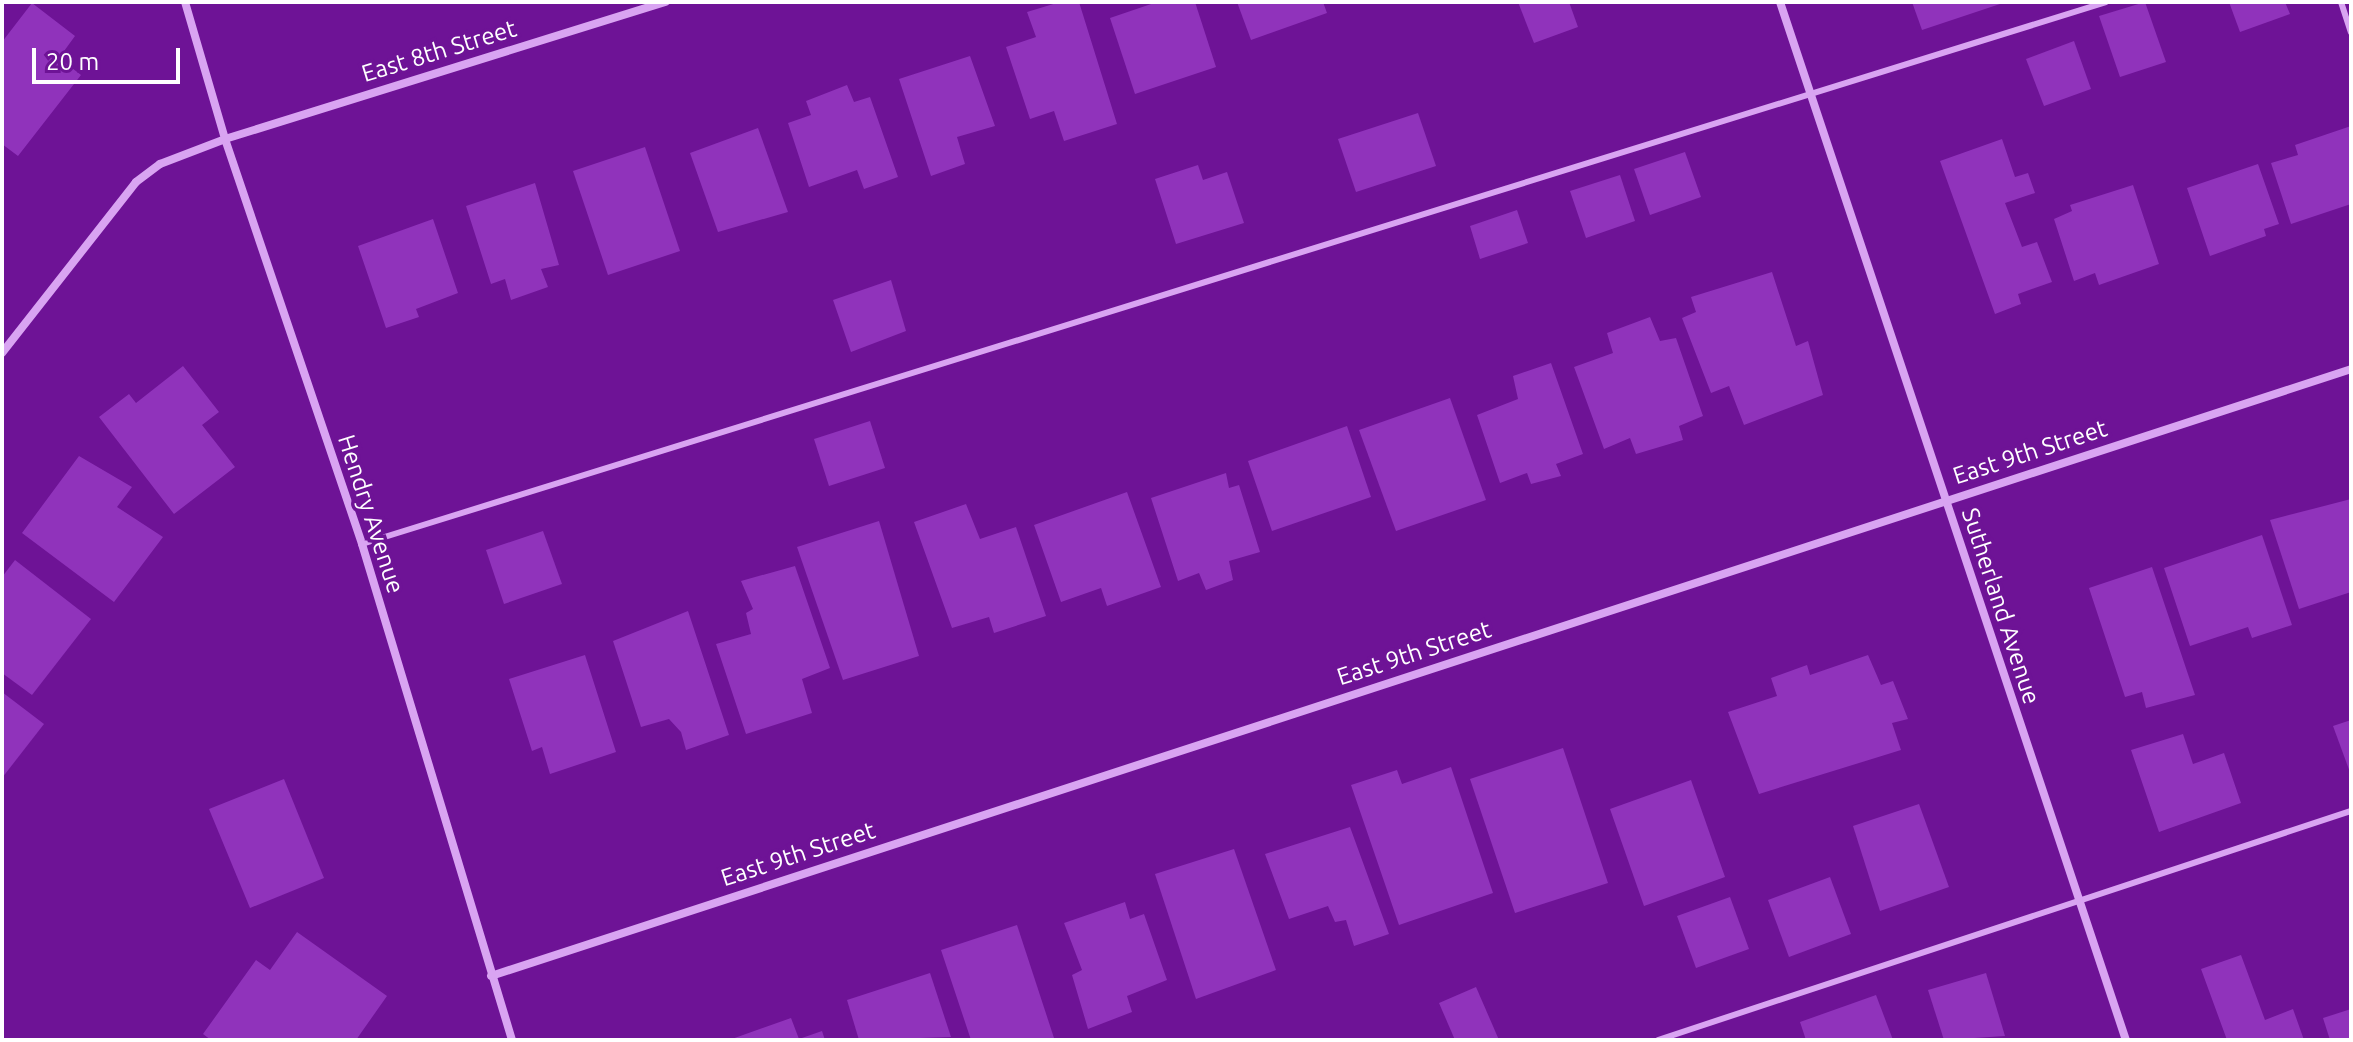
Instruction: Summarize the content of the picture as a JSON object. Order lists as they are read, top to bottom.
{
  "streets": {
    "street": [
      "East 8th Street",
      "East 9th Street",
      "Hendry Avenue",
      "Sutherland Avenue"
    ]
  },
  "crossings": [
    ["East 8th Street", "Hendry Avenue"],
    ["East 9th Street", "Hendry Avenue"],
    ["East 9th Street", "Sutherland Avenue"]
  ],
  "scale_bar": "20 m"
}
